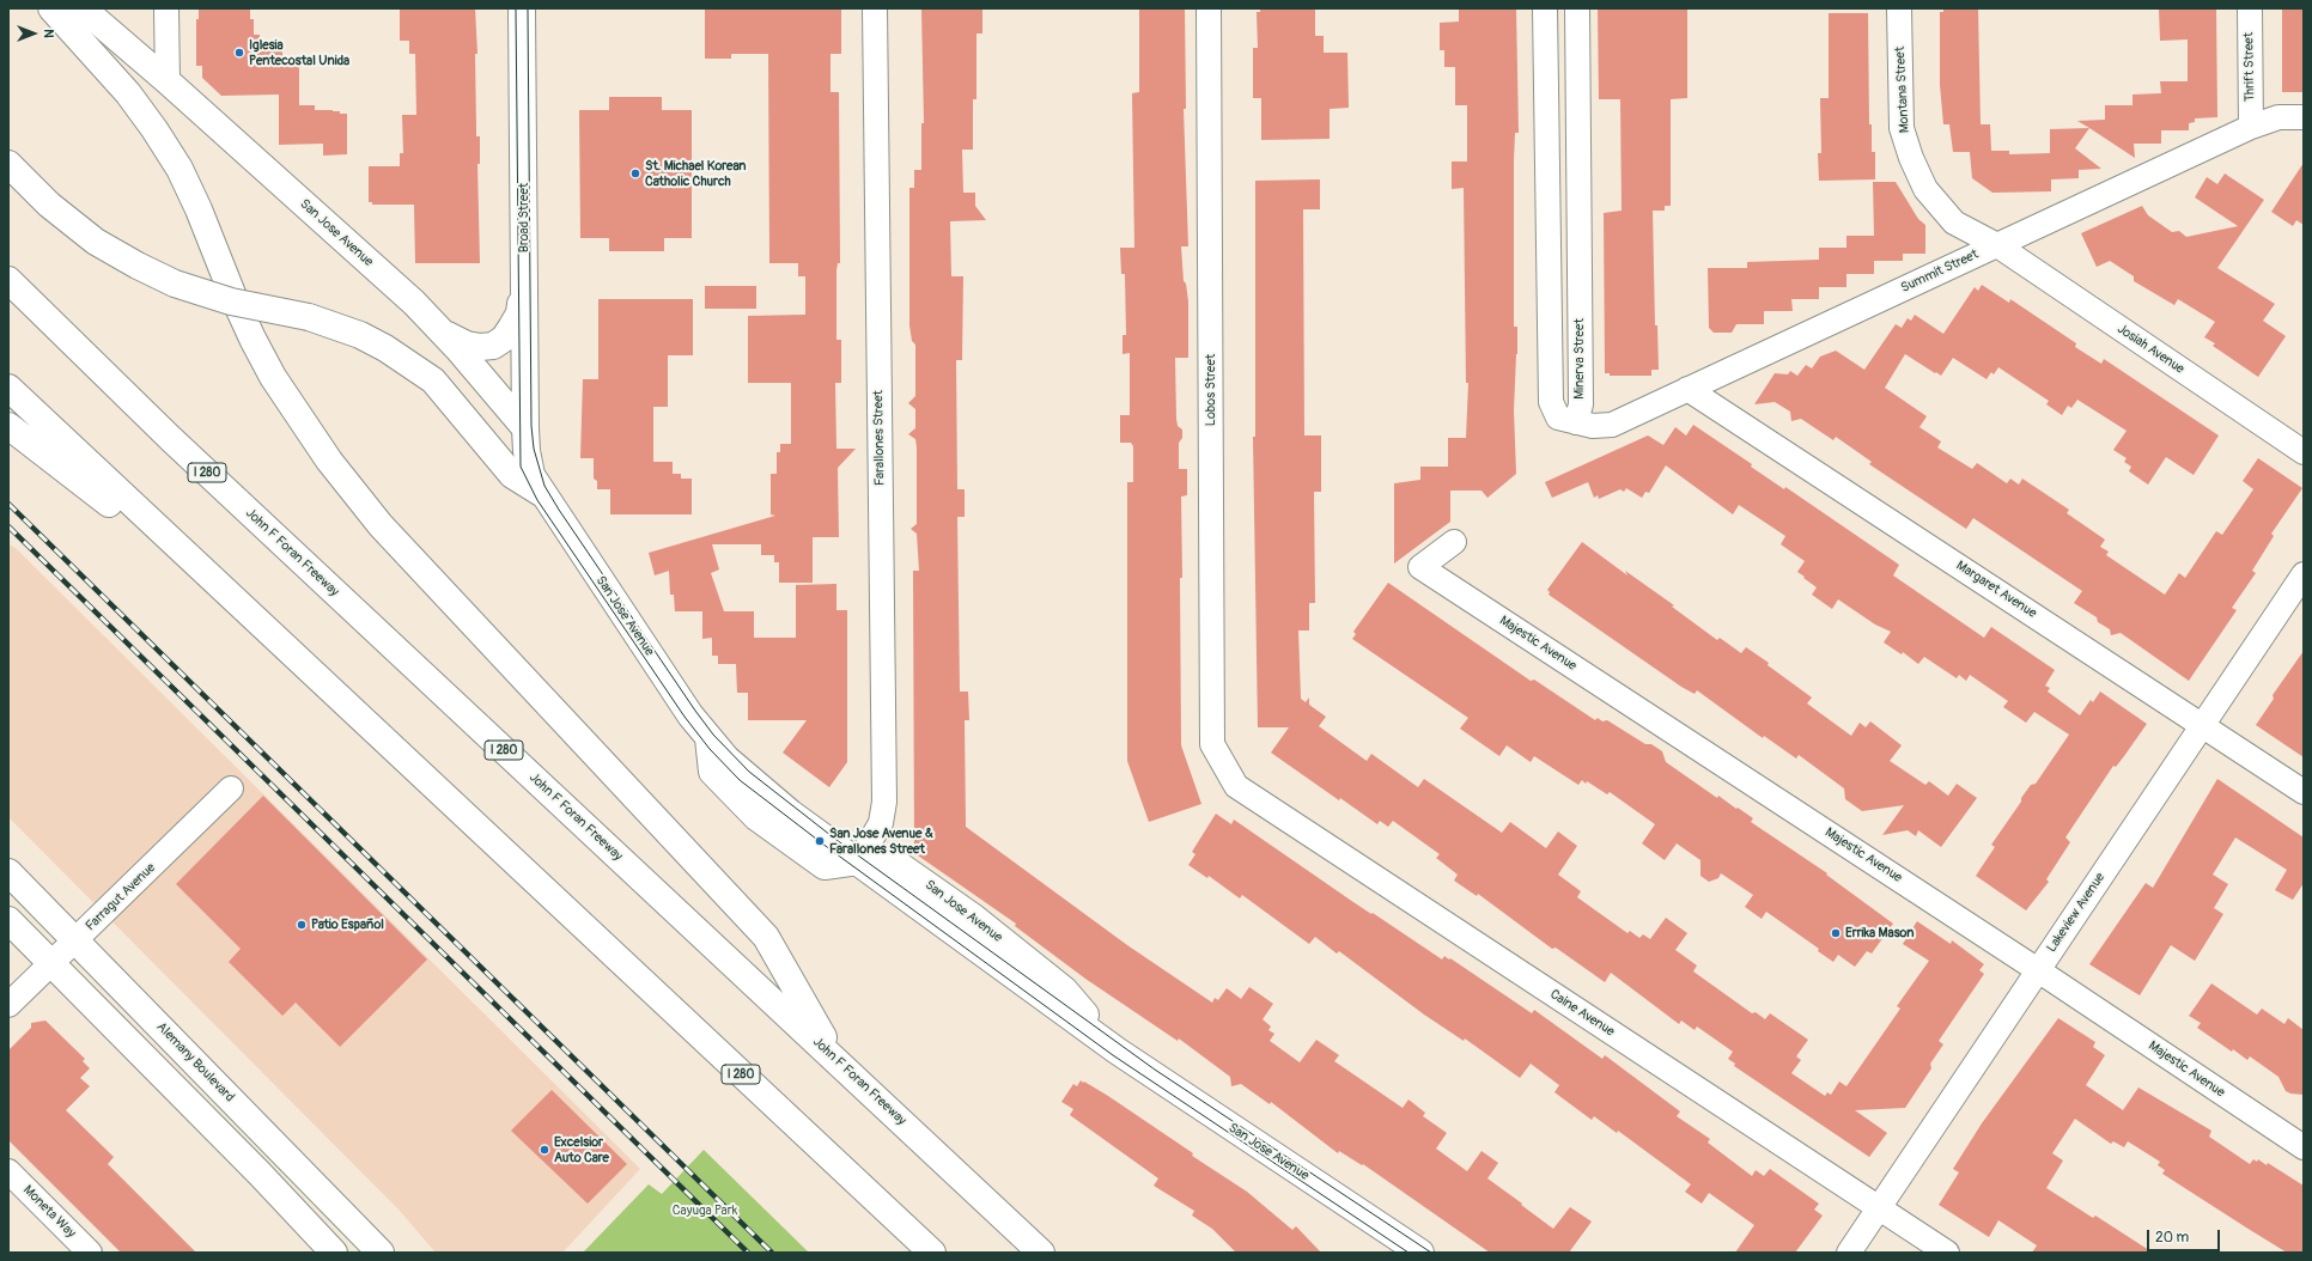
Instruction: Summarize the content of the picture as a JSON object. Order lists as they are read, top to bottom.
{
  "streets": {
    "main road": [
      "Broad Street",
      "San Jose Avenue",
      "I 280",
      "John F Foran Freeway",
      "Alemany Boulevard"
    ],
    "street": [
      "Thrift Street",
      "Montana Street",
      "Summit Street",
      "Josiah Avenue",
      "Minerva Street",
      "Lobos Street",
      "Farallones Street",
      "Margaret Avenue",
      "Majestic Avenue",
      "Farragut Avenue",
      "Lakeview Avenue",
      "Caine Avenue",
      "Moneta Way"
    ]
  },
  "crossings": [
    ["Thrift Street", "Summit Street"],
    ["Montana Street", "Summit Street"],
    ["Montana Street", "Josiah Avenue"],
    ["Broad Street", "San Jose Avenue"],
    ["San Jose Avenue", "Farallones Street"],
    ["Summit Street", "Josiah Avenue"],
    ["Summit Street", "Minerva Street"],
    ["Summit Street", "Margaret Avenue"],
    ["Lobos Street", "Caine Avenue"],
    ["Margaret Avenue", "Lakeview Avenue"],
    ["Majestic Avenue", "Lakeview Avenue"],
    ["Farragut Avenue", "Alemany Boulevard"],
    ["Lakeview Avenue", "Caine Avenue"]
  ],
  "parks": ["Cayuga Park"],
  "places": [
    "Iglesia Pentecostal Unida",
    "St. Michael Korean Catholic Church",
    "San Jose Avenue & Farallones Street",
    "Patio Español",
    "Errika Mason",
    "Excelsior Auto Care"
  ],
  "scale_bar": "20 m",
  "north": "right"
}
